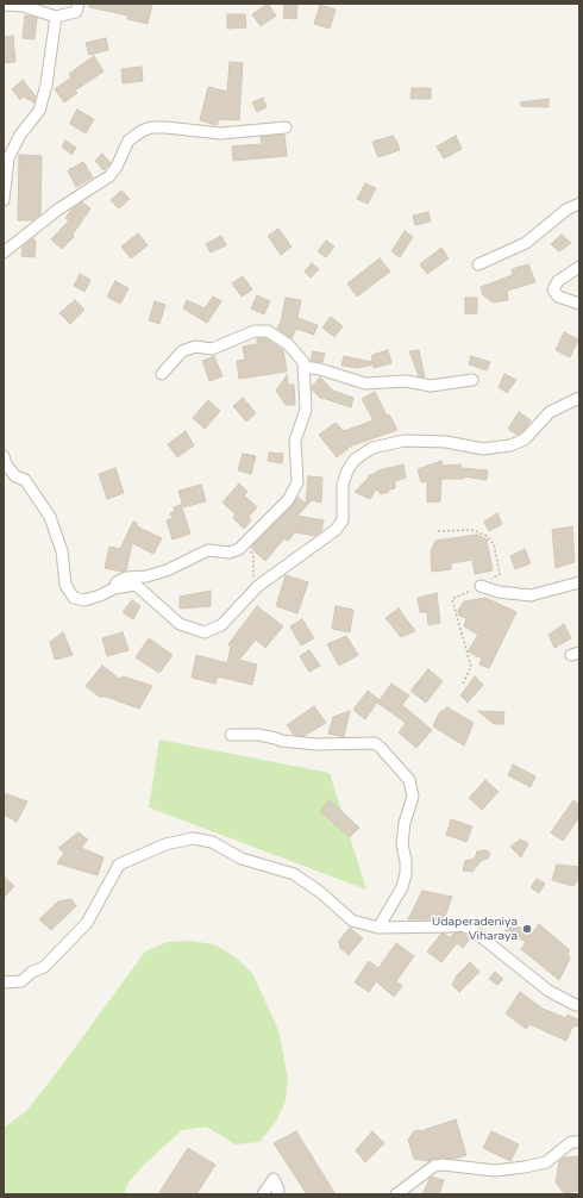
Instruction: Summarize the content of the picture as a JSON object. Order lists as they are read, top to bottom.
{
  "places": ["Udaperadeniya Viharaya"]
}
